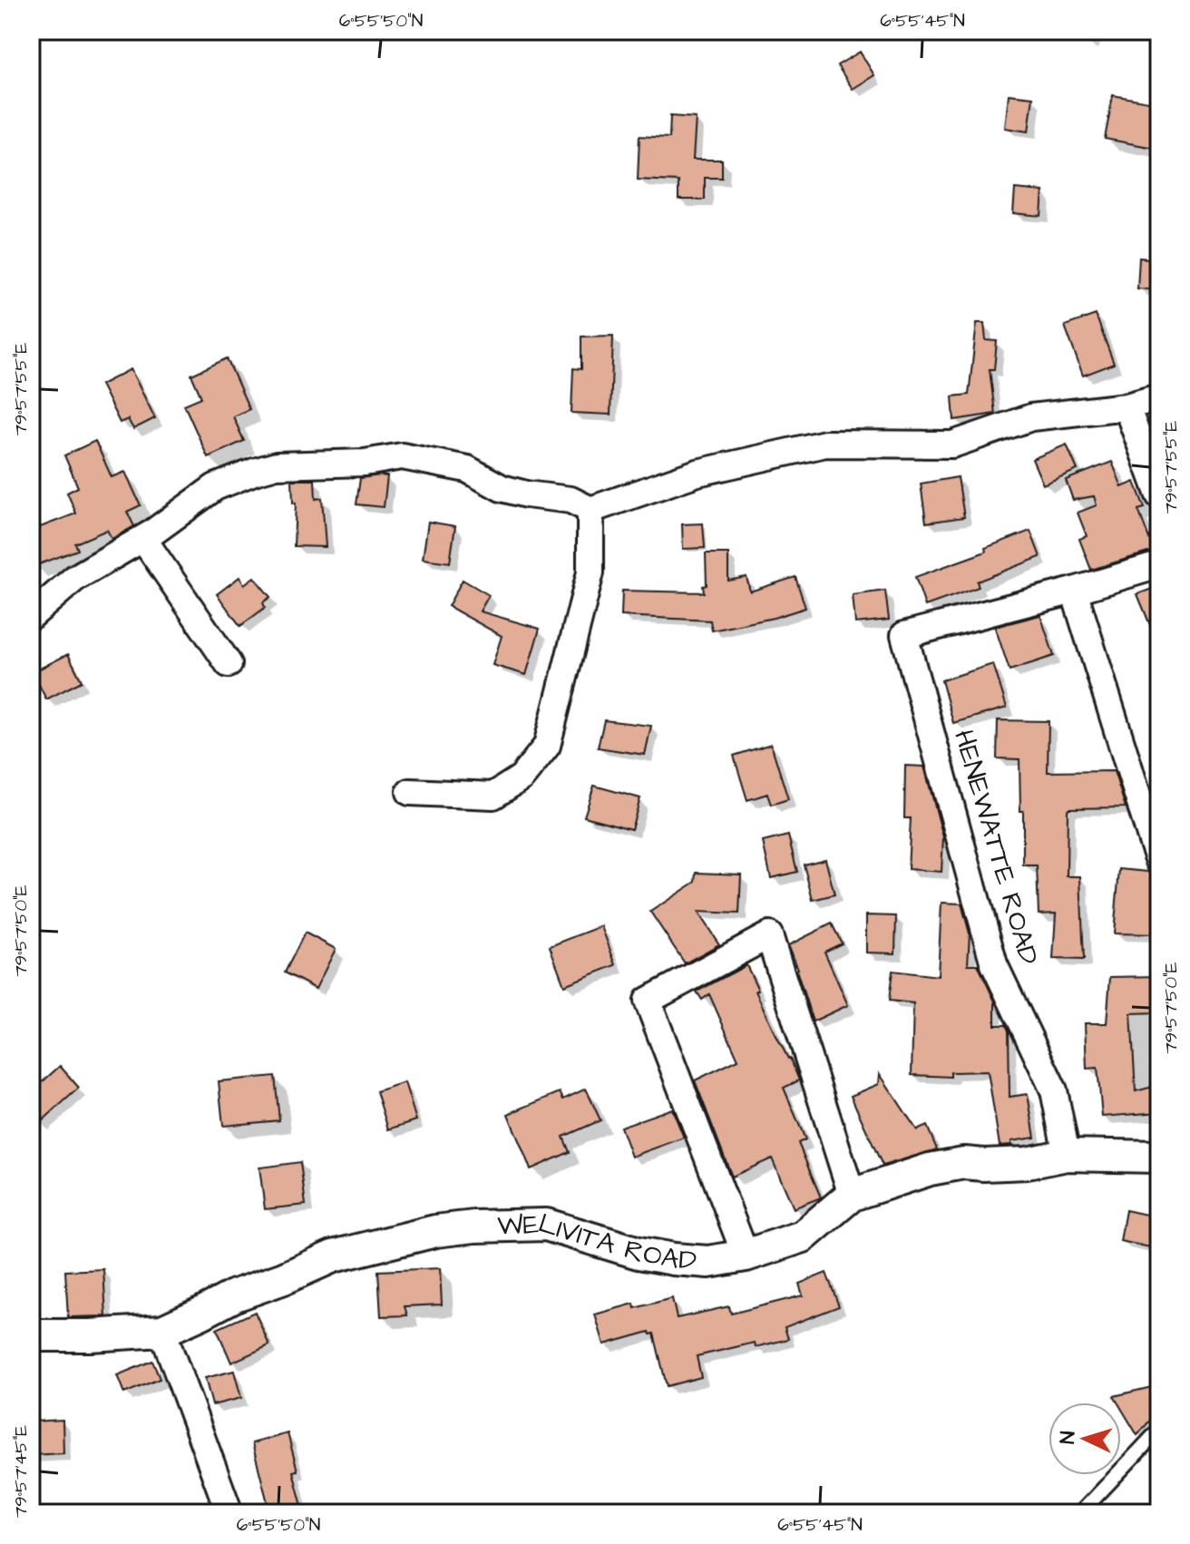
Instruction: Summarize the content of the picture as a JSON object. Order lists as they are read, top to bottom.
{
  "streets": {
    "street": ["HENEWATTE ROAD", "WELIVITA ROAD"]
  },
  "crossings": [
    ["HENEWATTE ROAD", "WELIVITA ROAD"]
  ],
  "north": "left",
  "coordinates": [
    "6°55'50\"N",
    "6°55'45\"N",
    "79°57'55\"E",
    "79°57'50\"E",
    "79°57'45\"E"
  ]
}
